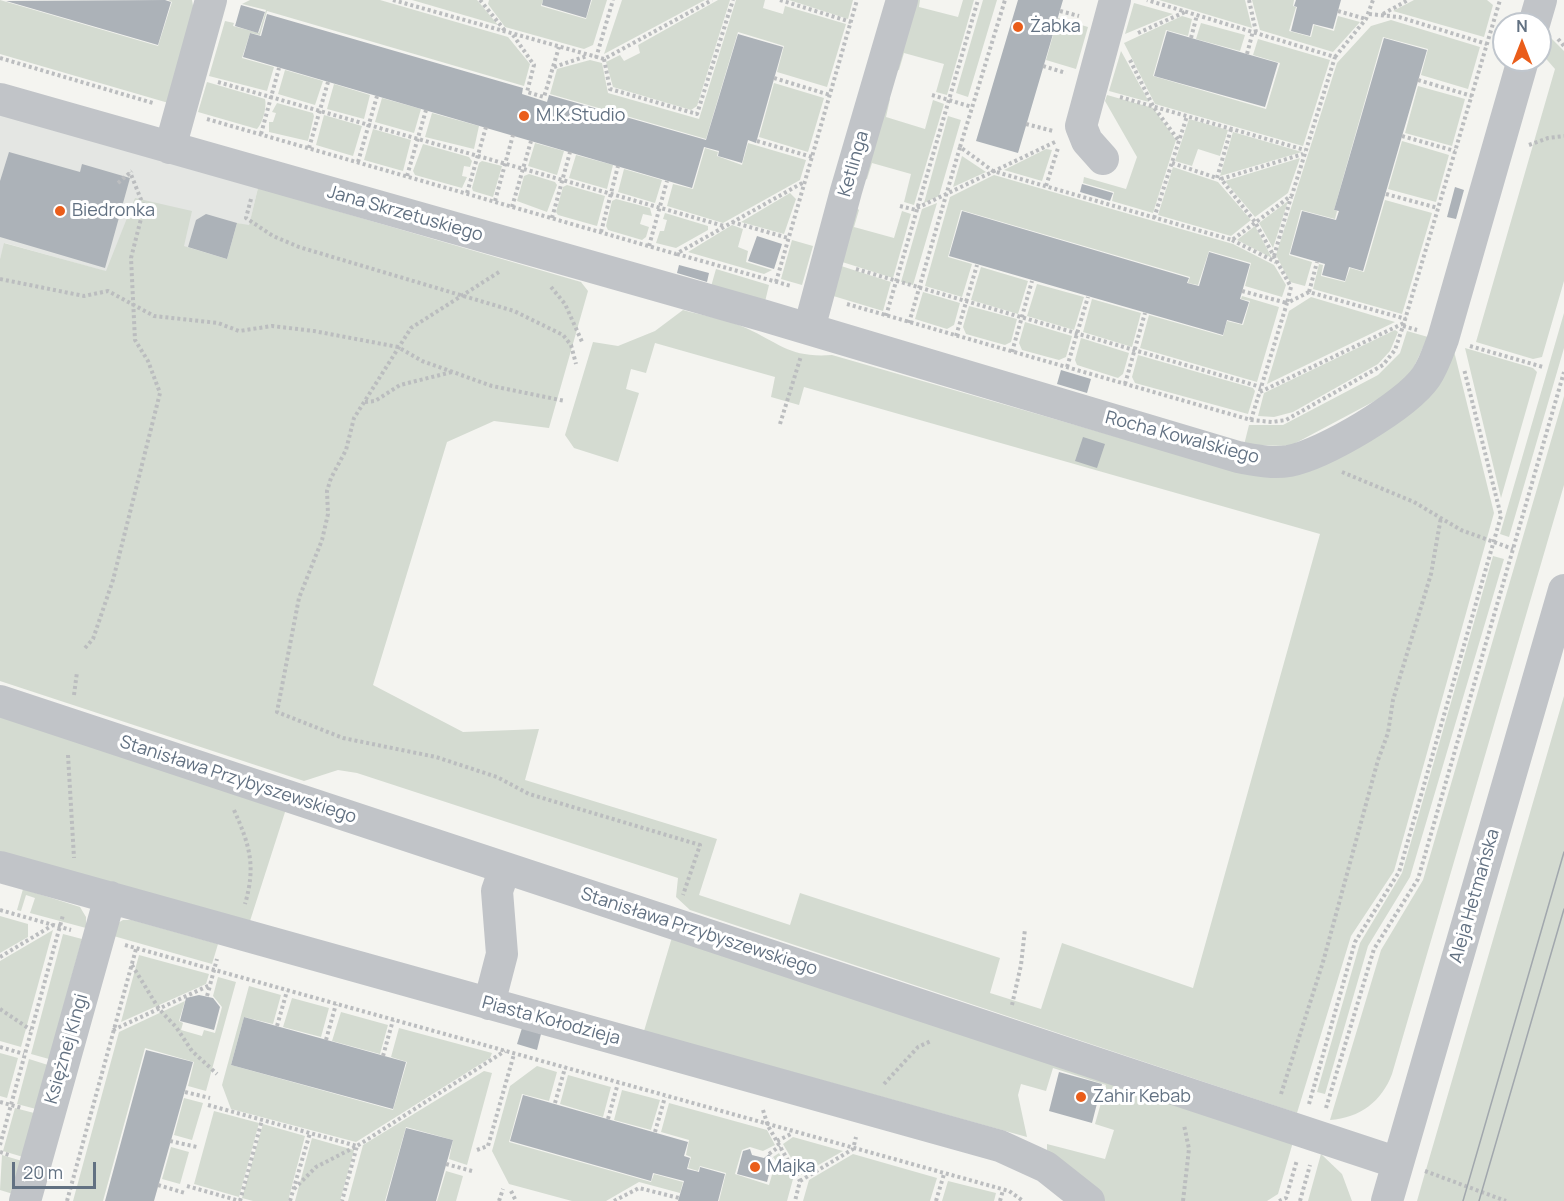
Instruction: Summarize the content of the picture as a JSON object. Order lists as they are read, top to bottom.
{
  "streets": {
    "street": [
      "Ketlinga",
      "Jana Skrzetuskiego",
      "Rocha Kowalskiego",
      "Stanisława Przybyszewskiego",
      "Aleja Hetmańska",
      "Piasta Kołodzieja",
      "Księżnej Kingi"
    ]
  },
  "crossings": [
    ["Ketlinga", "Jana Skrzetuskiego"],
    ["Ketlinga", "Rocha Kowalskiego"],
    ["Jana Skrzetuskiego", "Rocha Kowalskiego"],
    ["Stanisława Przybyszewskiego", "Aleja Hetmańska"],
    ["Piasta Kołodzieja", "Księżnej Kingi"]
  ],
  "places": [
    "Żabka",
    "M.K.Studio",
    "Biedronka",
    "Zahir Kebab",
    "Majka"
  ],
  "scale_bar": "20 m",
  "north": "top"
}
